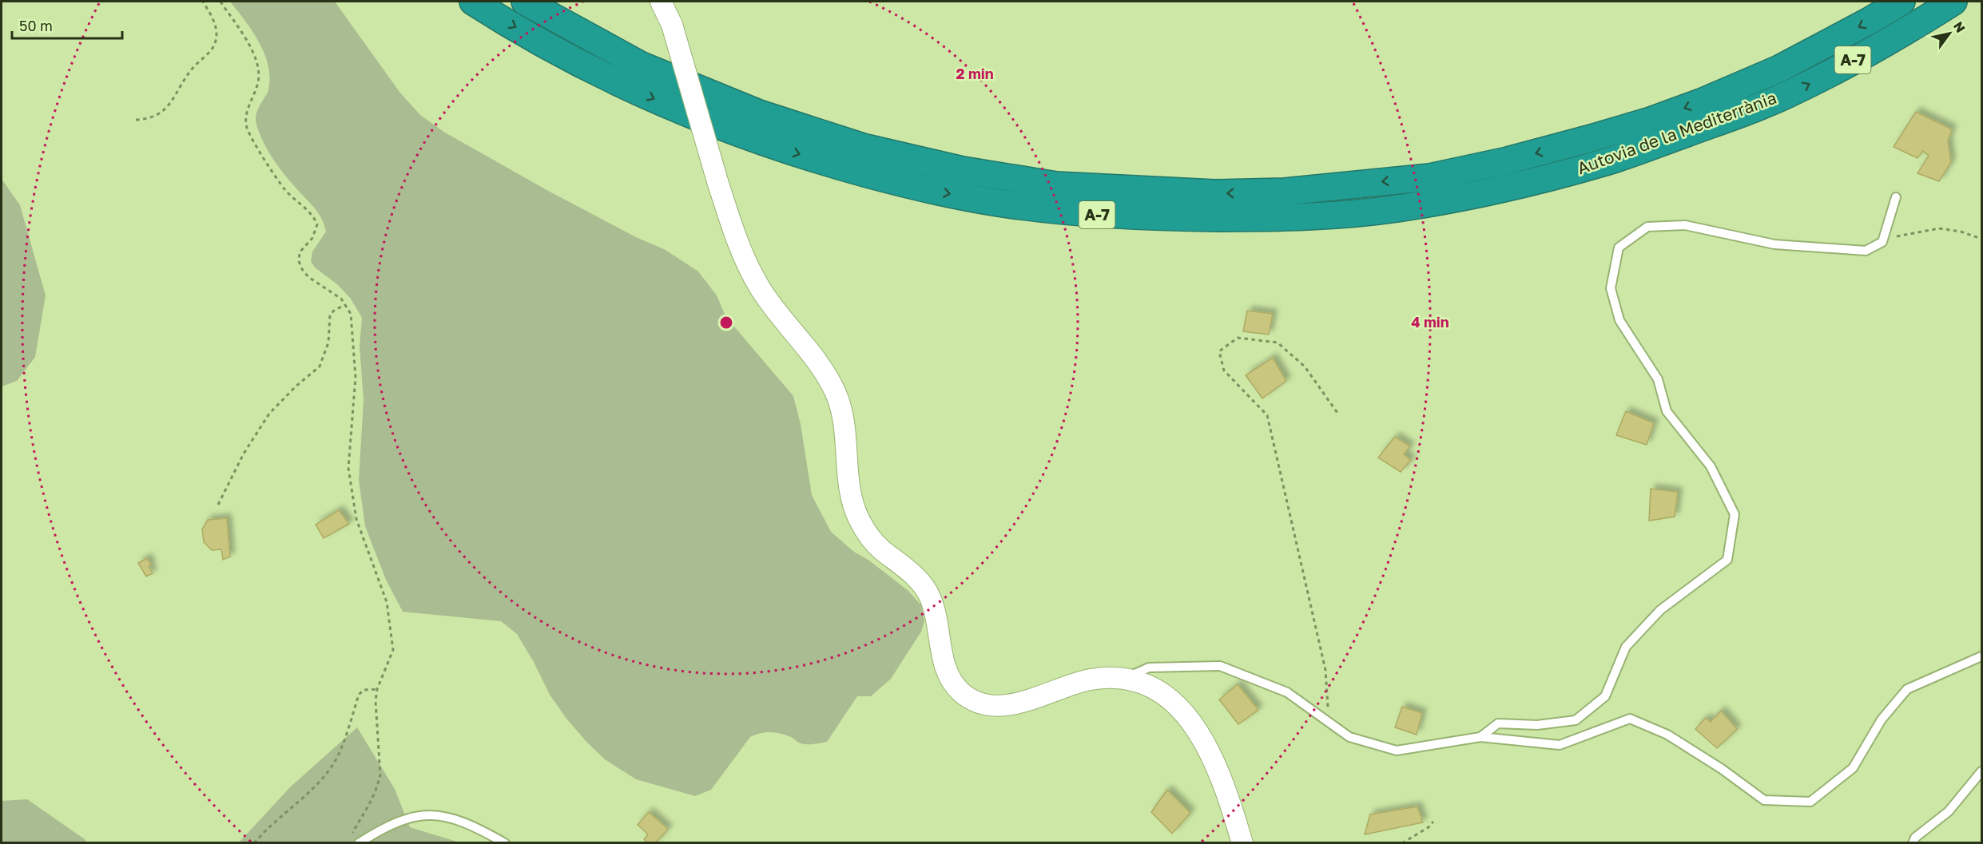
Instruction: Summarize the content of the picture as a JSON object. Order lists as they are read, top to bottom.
{
  "streets": {
    "highway": ["A-7", "Autovia de la Mediterrània"]
  },
  "scale_bar": "50 m",
  "north": "top right",
  "rings": ["2 min", "4 min"]
}
